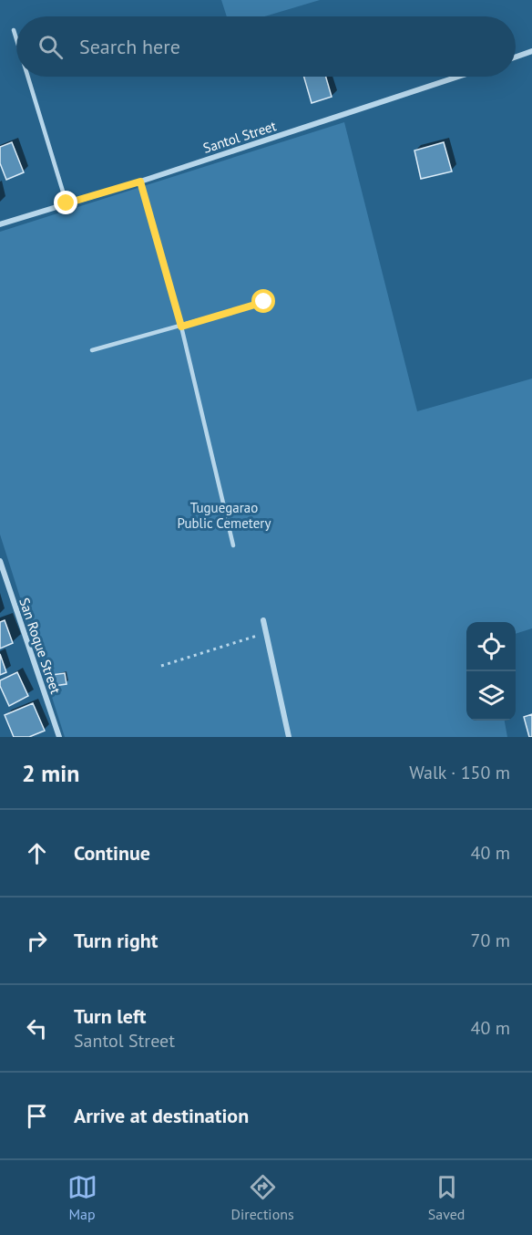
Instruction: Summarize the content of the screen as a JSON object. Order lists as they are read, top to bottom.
{
  "streets": {
    "street": ["Santol Street", "San Roque Street"]
  },
  "parks": ["Tuguegarao Public Cemetery"],
  "page": {
    "search": "Search here",
    "heading": ["2 min", "Walk · 150 m"],
    "list": [
      ["Continue", "40 m"],
      ["Turn right", "70 m"],
      ["Turn left", "Santol Street", "40 m"],
      "Arrive at destination"
    ],
    "nav": ["Map", "Directions", "Saved"]
  }
}
